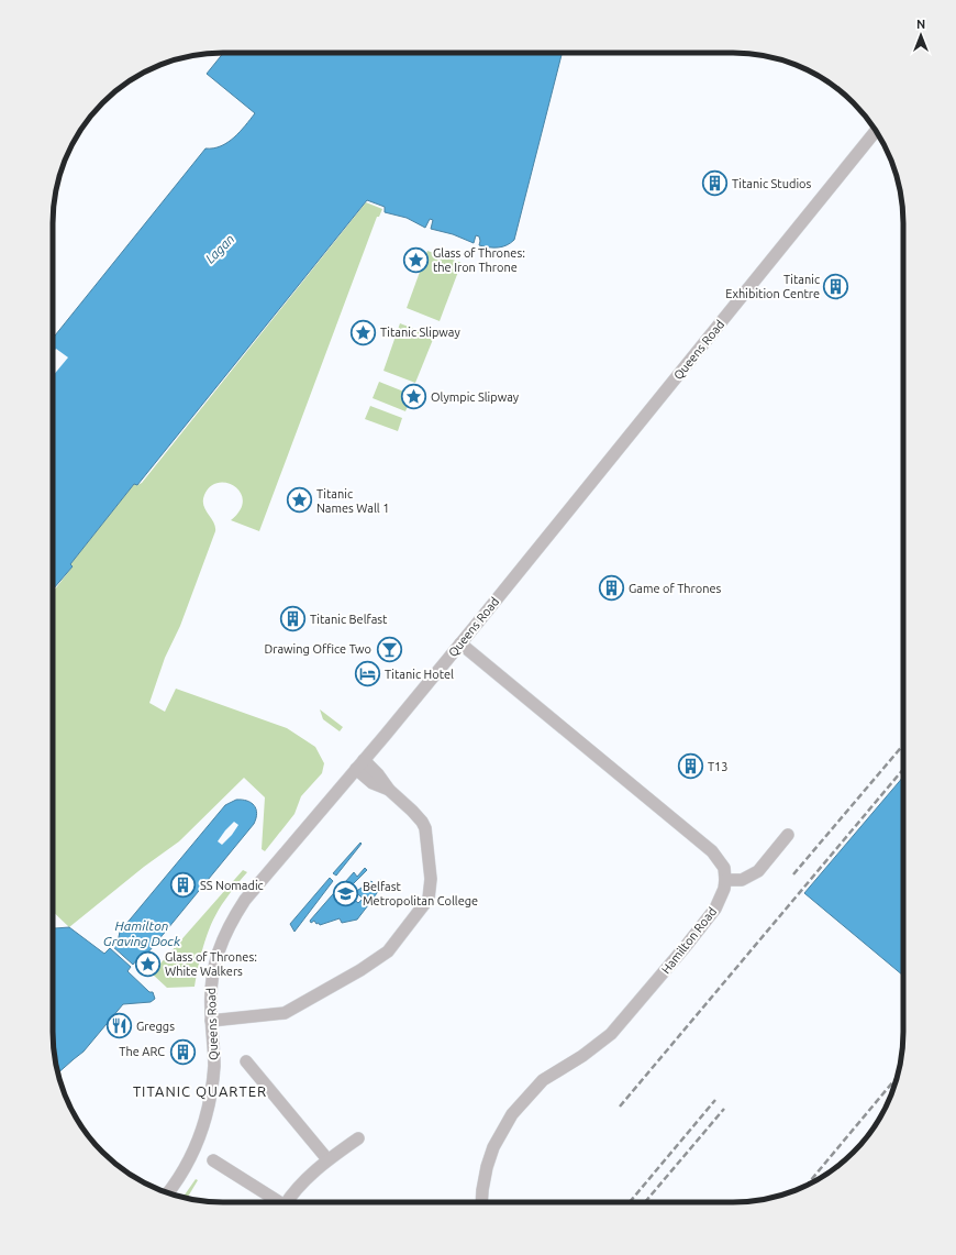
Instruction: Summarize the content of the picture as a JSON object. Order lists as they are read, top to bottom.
{
  "streets": {
    "street": ["Queens Road", "Hamilton Road"]
  },
  "districts": ["TITANIC QUARTER"],
  "water": ["Lagan", "Hamilton Graving Dock"],
  "places": {
    "building": [
      "Titanic Studios",
      "Titanic Exhibition Centre",
      "Game of Thrones",
      "Titanic Belfast",
      "T13",
      "SS Nomadic",
      "The ARC"
    ],
    "place": [
      "Glass of Thrones: the Iron Throne",
      "Titanic Slipway",
      "Olympic Slipway",
      "Titanic Names Wall 1",
      "Glass of Thrones: White Walkers"
    ],
    "bar": ["Drawing Office Two"],
    "hotel": ["Titanic Hotel"],
    "school or university": ["Belfast Metropolitan College"],
    "restaurant": ["Greggs"]
  },
  "north": "top"
}
